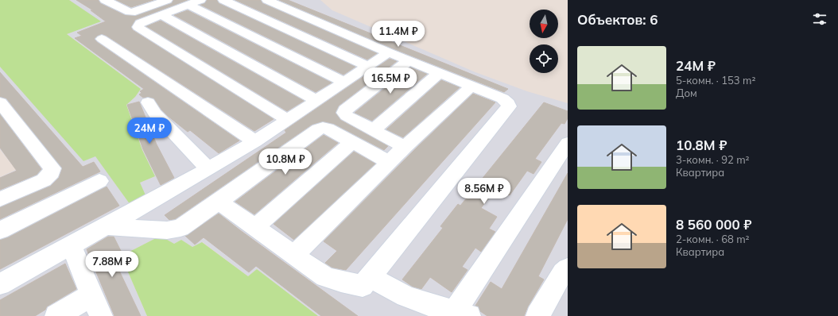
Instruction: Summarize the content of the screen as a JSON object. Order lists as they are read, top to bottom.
{
  "north": "bottom",
  "page": {
    "heading": "Объектов: 6",
    "price": [
      "11.4M ₽",
      "16.5M ₽",
      "24M ₽",
      "10.8M ₽",
      "8.56M ₽",
      "7.88M ₽"
    ],
    "list": [
      {
        "name": "24M ₽",
        "note": "5-комн. · 153 m² · Дом"
      },
      {
        "name": "10.8M ₽",
        "note": "3-комн. · 92 m² · Квартира"
      },
      {
        "name": "8 560 000 ₽",
        "note": "2-комн. · 68 m² · Квартира"
      }
    ]
  }
}
